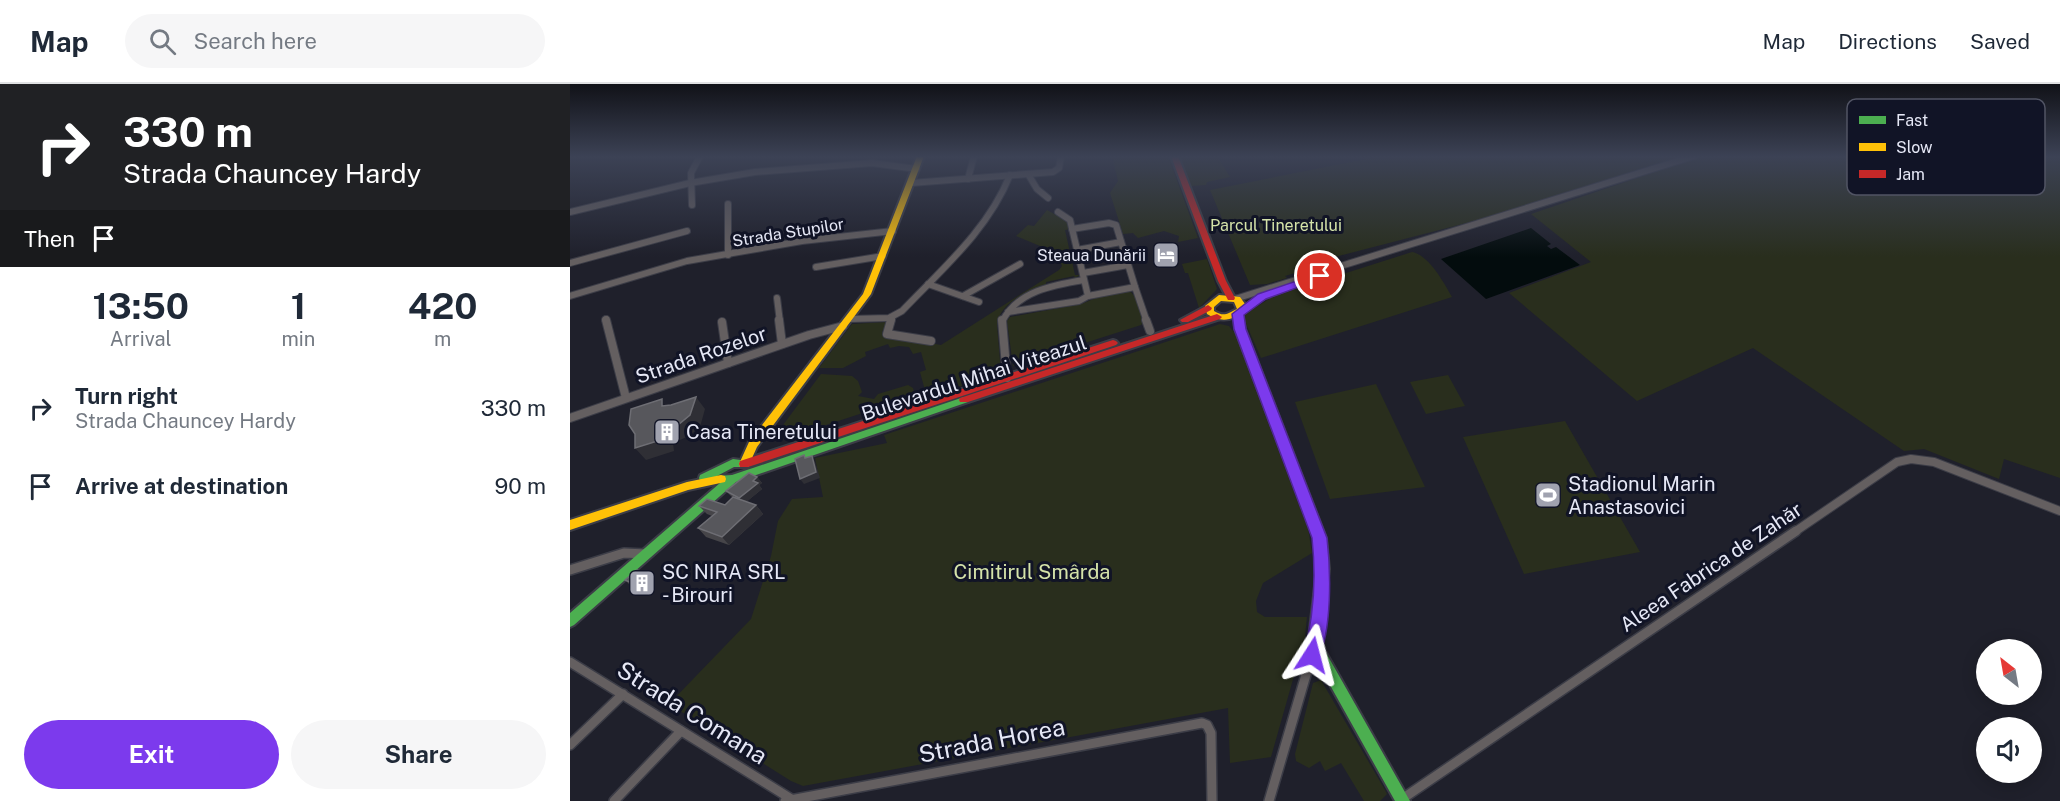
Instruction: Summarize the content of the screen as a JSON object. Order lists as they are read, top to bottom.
{
  "streets": {
    "main road": ["Bulevardul Mihai Viteazul"],
    "street": [
      "Strada Stupilor",
      "Strada Rozelor",
      "Aleea Fabrica de Zahăr",
      "Strada Comana",
      "Strada Horea"
    ]
  },
  "crossings": [
    ["Strada Comana", "Strada Horea"]
  ],
  "parks": ["Parcul Tineretului", "Cimitirul Smârda"],
  "places": {
    "hotel": ["Steaua Dunării"],
    "building": ["Casa Tineretului", "SC NIRA SRL - Birouri"],
    "sports": ["Stadionul Marin Anastasovici"]
  },
  "legend": ["Fast", "Slow", "Jam"],
  "north": "top left",
  "page": {
    "header": "Map",
    "search": "Search here",
    "nav": ["Map", "Directions", "Saved"],
    "turn": ["330 m", "Strada Chauncey Hardy"],
    "then": "Then",
    "eta": [
      "13:50",
      "Arrival",
      "1",
      "min",
      "420",
      "m"
    ],
    "list": [
      {
        "name": "Turn right",
        "note": "Strada Chauncey Hardy",
        "value": "330 m"
      },
      {
        "name": "Arrive at destination",
        "value": "90 m"
      }
    ],
    "buttons": ["Exit", "Share"]
  }
}
